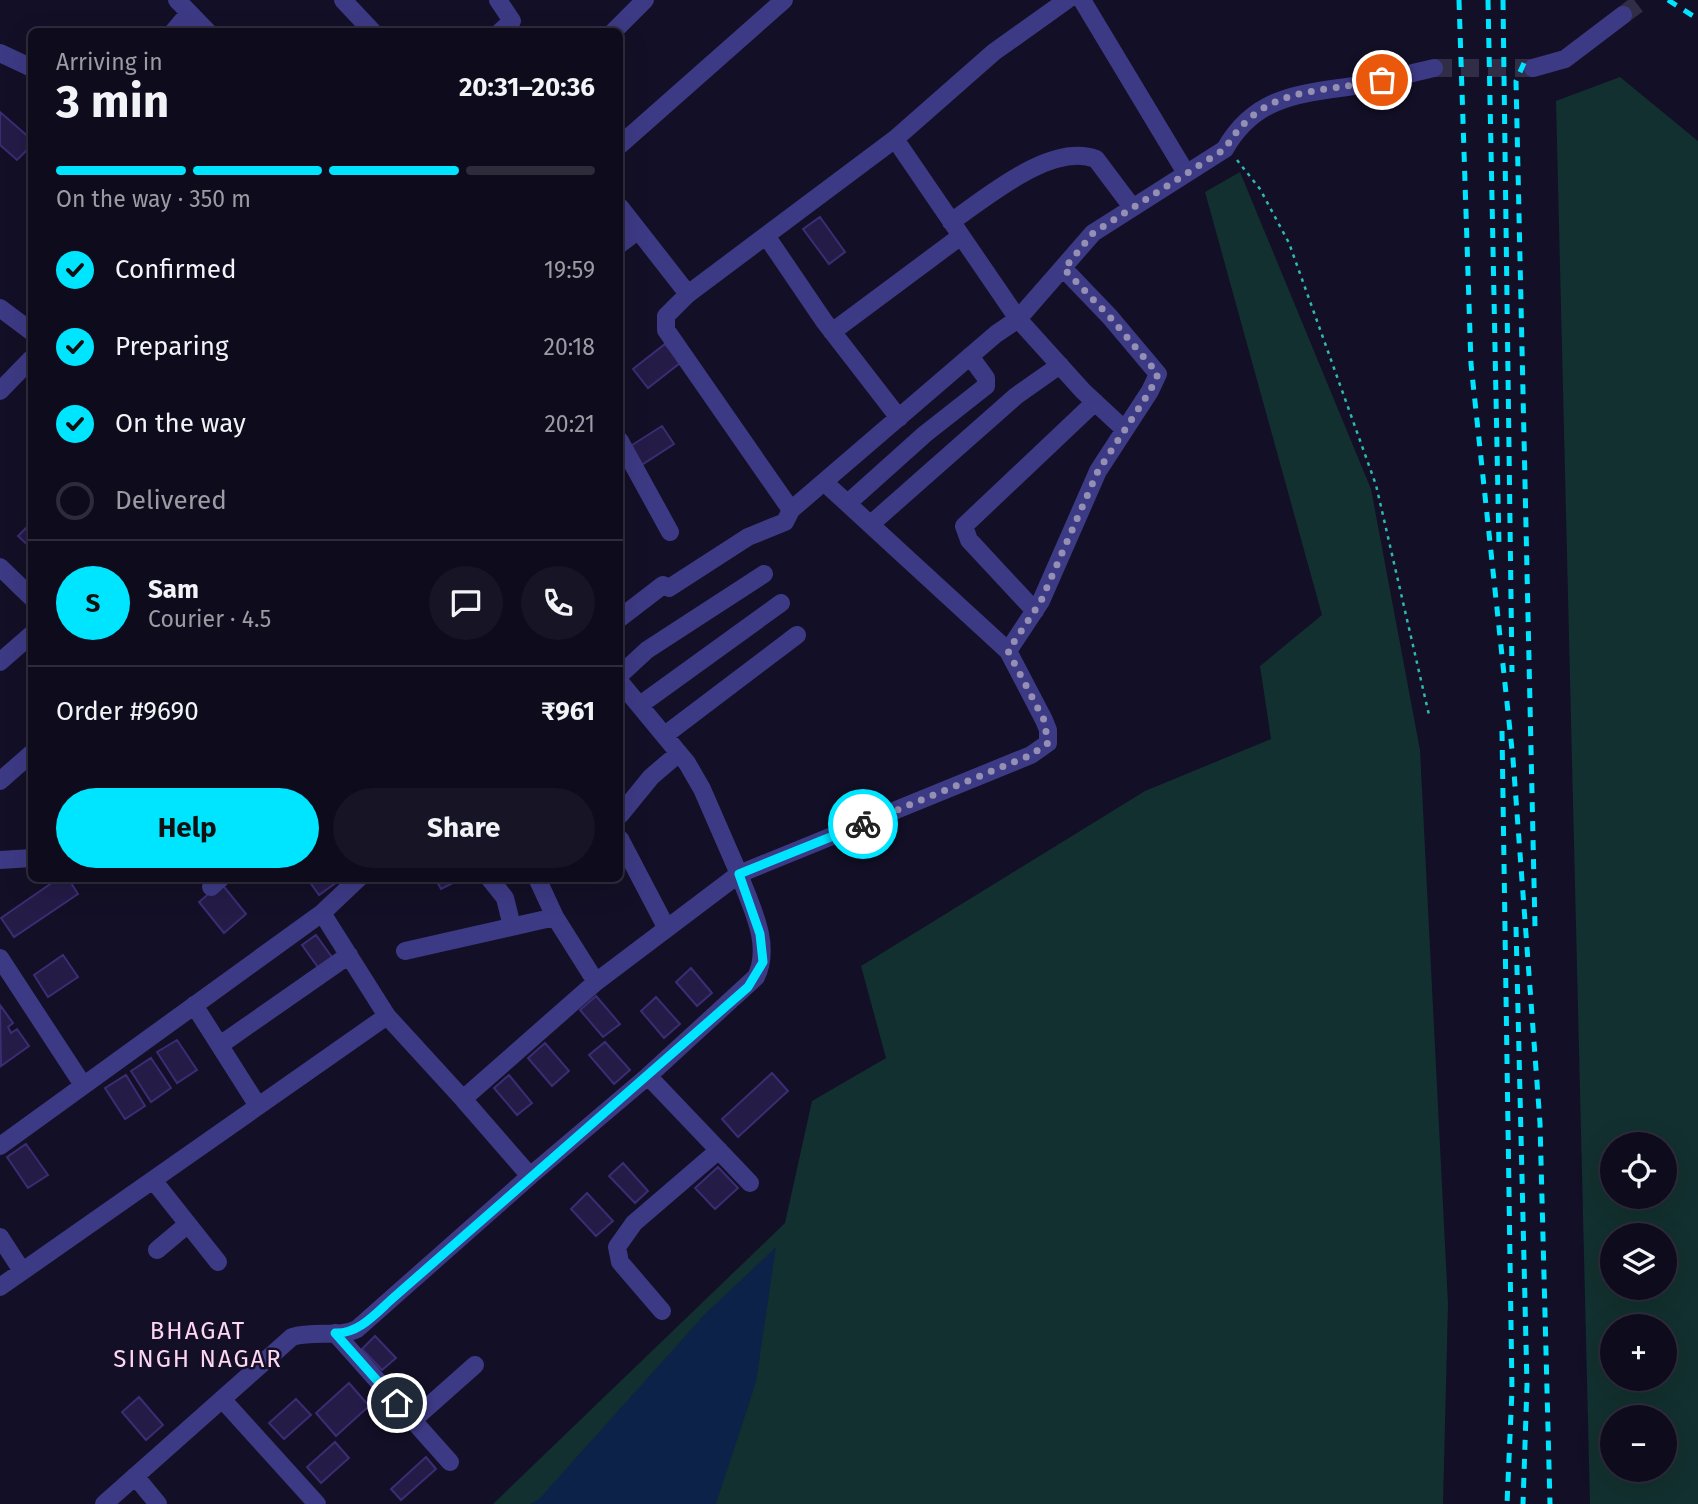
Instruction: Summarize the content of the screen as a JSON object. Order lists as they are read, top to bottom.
{
  "districts": ["BHAGAT SINGH NAGAR"],
  "page": {
    "heading": ["3 min", "Arriving in", "20:31–20:36"],
    "panel": [
      "Sam",
      "Courier · 4.5",
      "Order #9690",
      "₹961"
    ],
    "bar": "On the way · 350 m",
    "list": [
      ["Confirmed", "19:59"],
      ["Preparing", "20:18"],
      ["On the way", "20:21"],
      "Delivered"
    ],
    "round": "S",
    "buttons": ["Help", "Share"],
    "map_buttons": ["+", "−"]
  }
}
